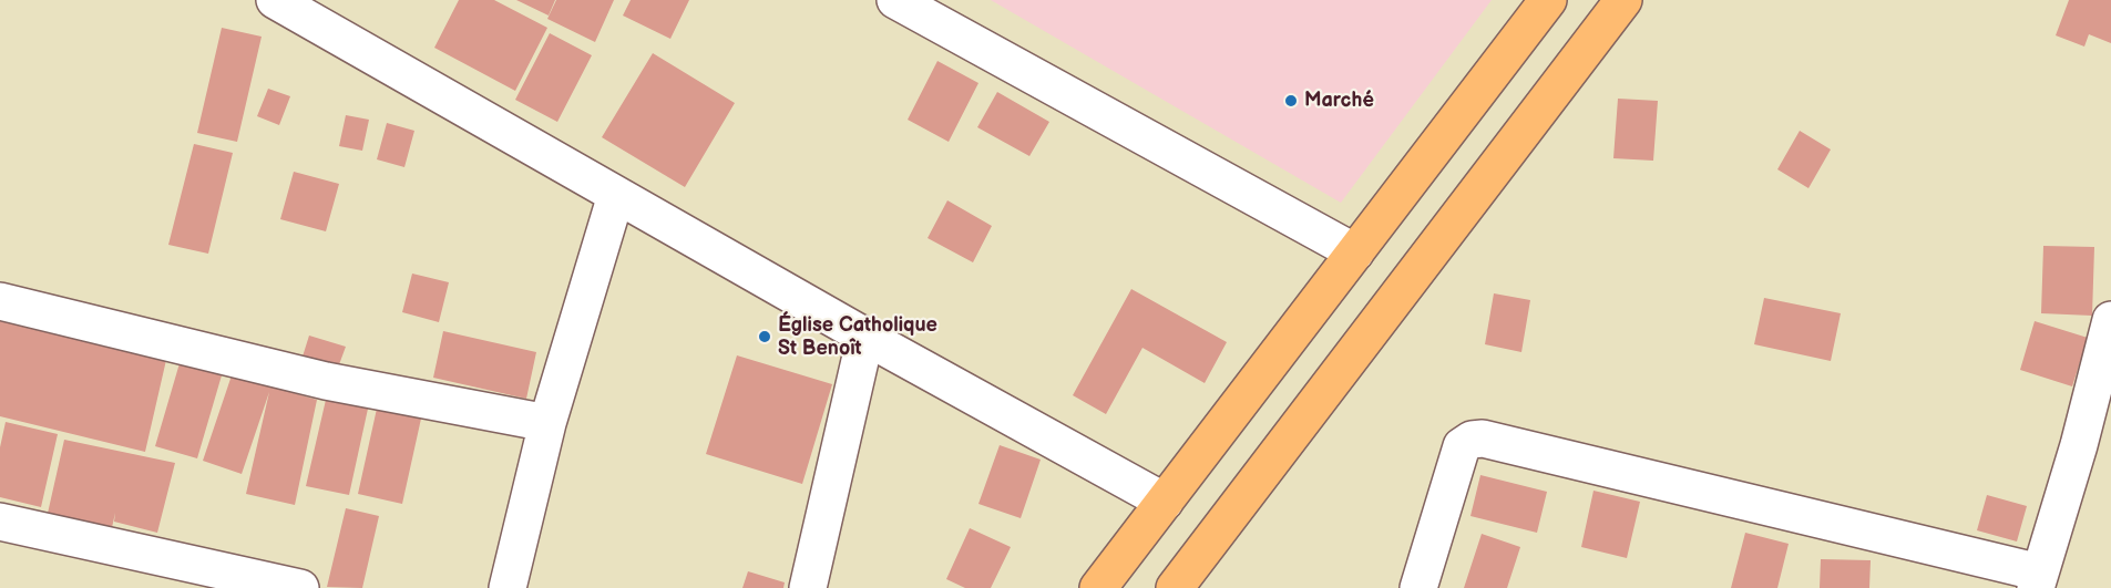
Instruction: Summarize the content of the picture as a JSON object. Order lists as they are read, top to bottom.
{
  "places": ["Marché", "Église Catholique St Benoît"]
}
